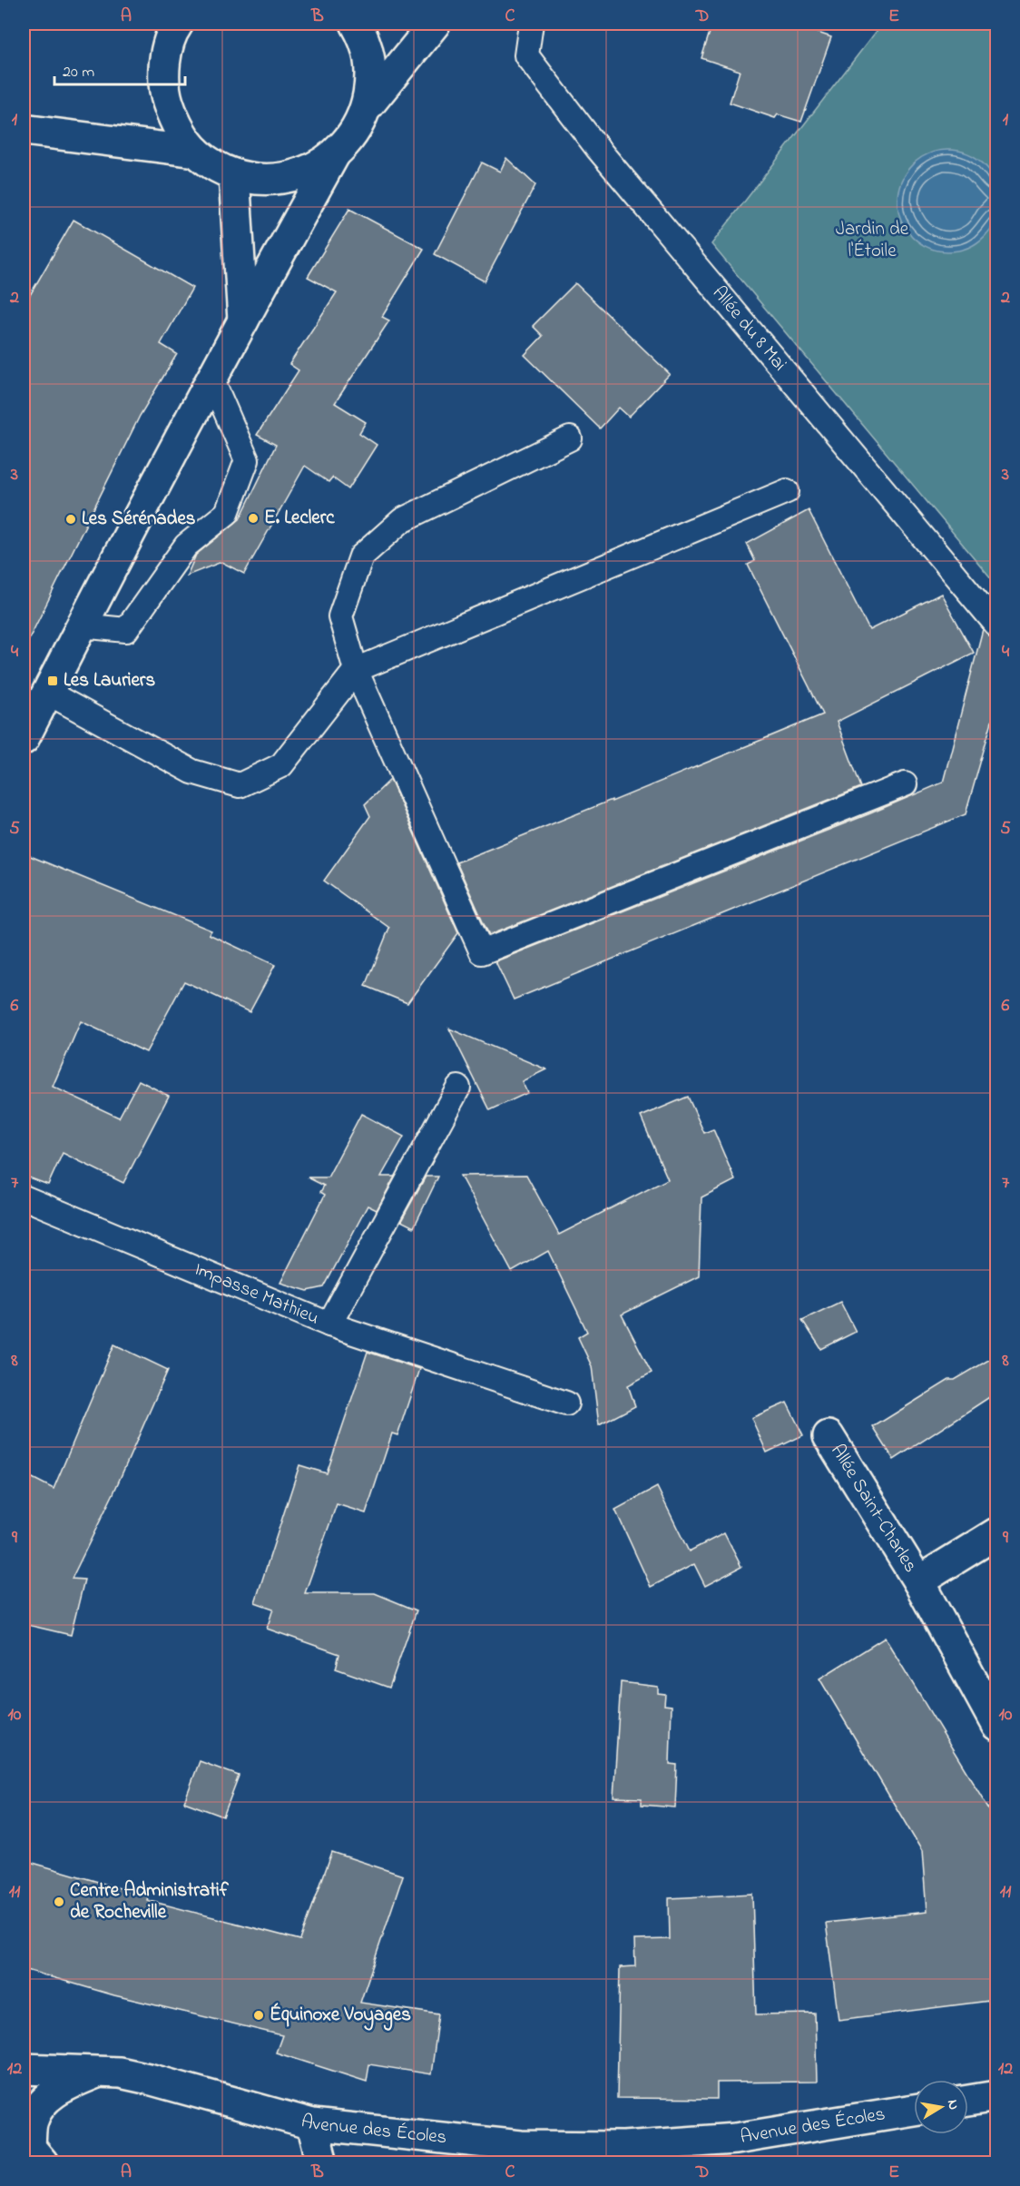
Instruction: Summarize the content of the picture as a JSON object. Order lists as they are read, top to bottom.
{
  "streets": {
    "street": ["Allée Saint-Charles", "Avenue des Écoles"],
    "lane": ["Allée du 8 Mai", "Impasse Mathieu"]
  },
  "parks": ["Jardin de l'Étoile"],
  "places": {
    "other": [
      "E. Leclerc",
      "Les Sérénades",
      "Centre Administratif de Rocheville",
      "Équinoxe Voyages"
    ],
    "transit": ["Les Lauriers"]
  },
  "scale_bar": "20 m",
  "north": "right",
  "grid": {
    "columns": [
      "A",
      "B",
      "C",
      "D",
      "E"
    ],
    "rows": [
      "1",
      "2",
      "3",
      "4",
      "5",
      "6",
      "7",
      "8",
      "9",
      "10",
      "11",
      "12"
    ]
  }
}
